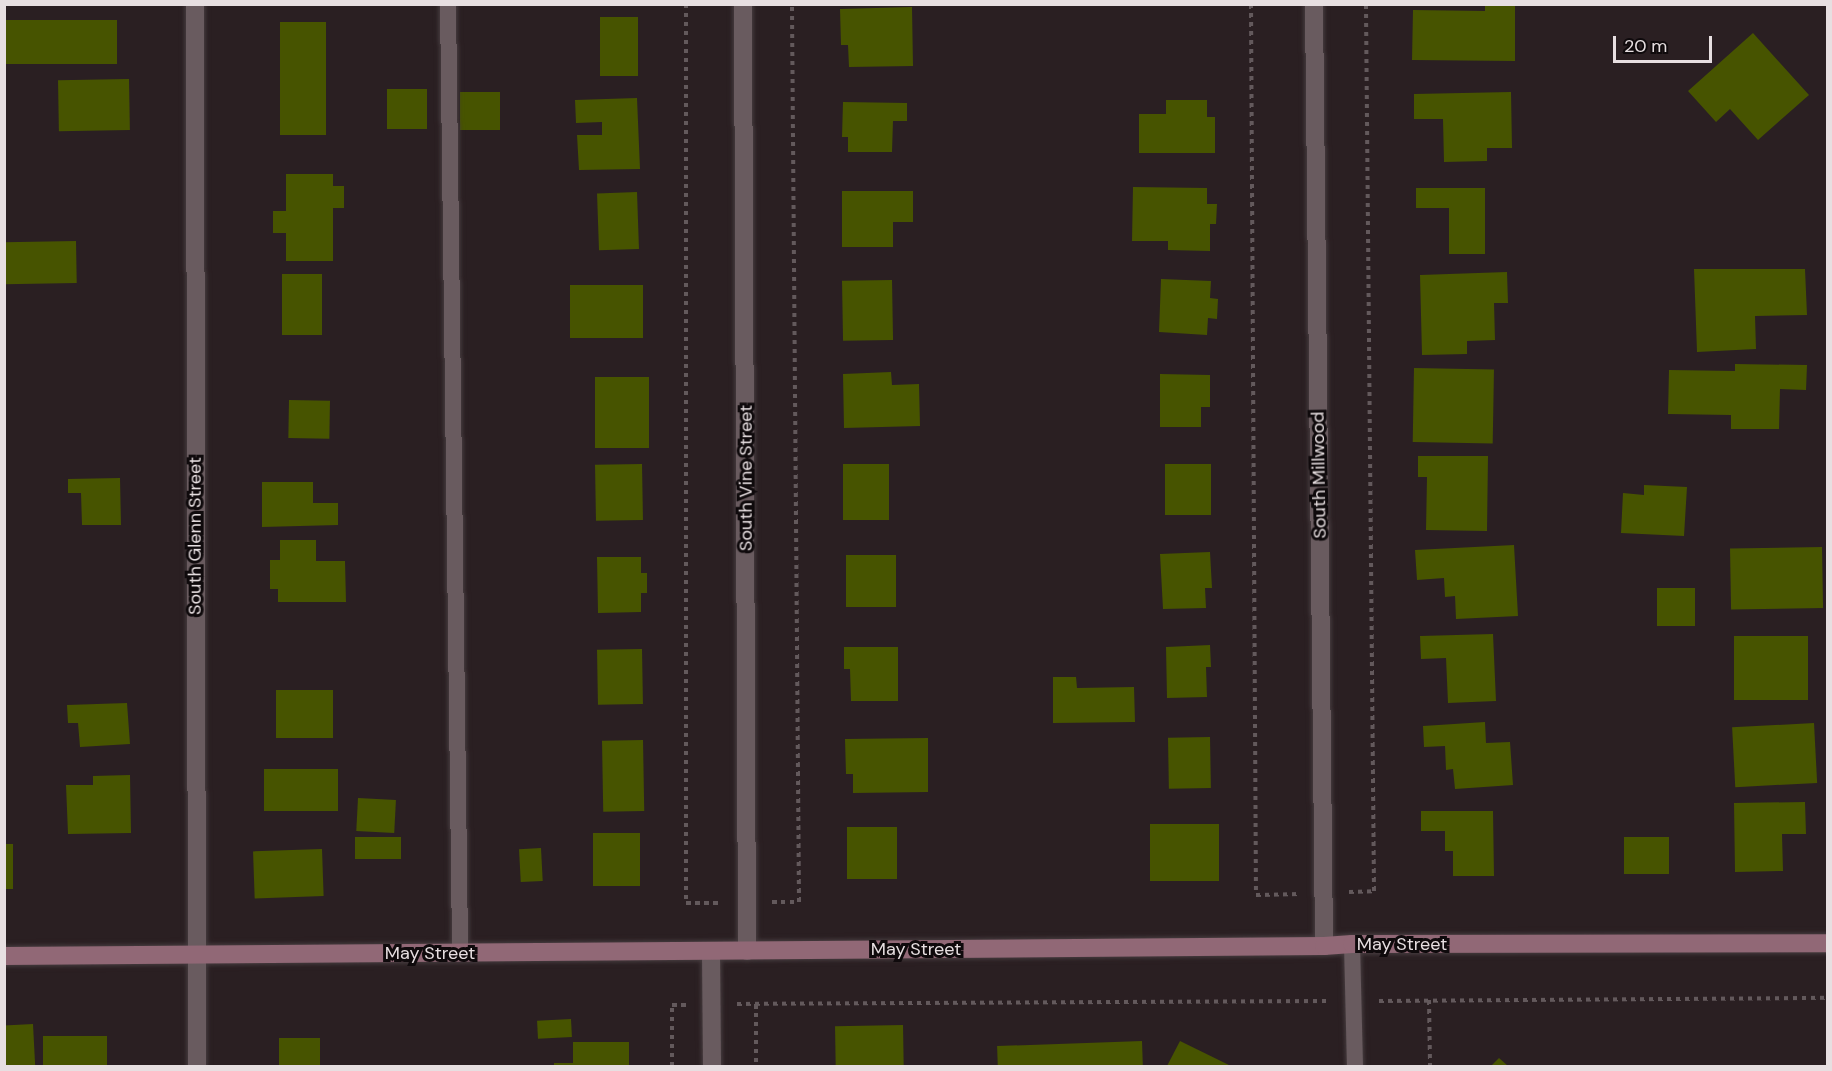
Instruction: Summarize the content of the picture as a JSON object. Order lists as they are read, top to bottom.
{
  "streets": {
    "street": [
      "South Millwood",
      "South Vine Street",
      "South Glenn Street",
      "May Street"
    ]
  },
  "crossings": [
    ["South Millwood", "May Street"],
    ["South Vine Street", "May Street"],
    ["South Glenn Street", "May Street"]
  ],
  "scale_bar": "20 m"
}
